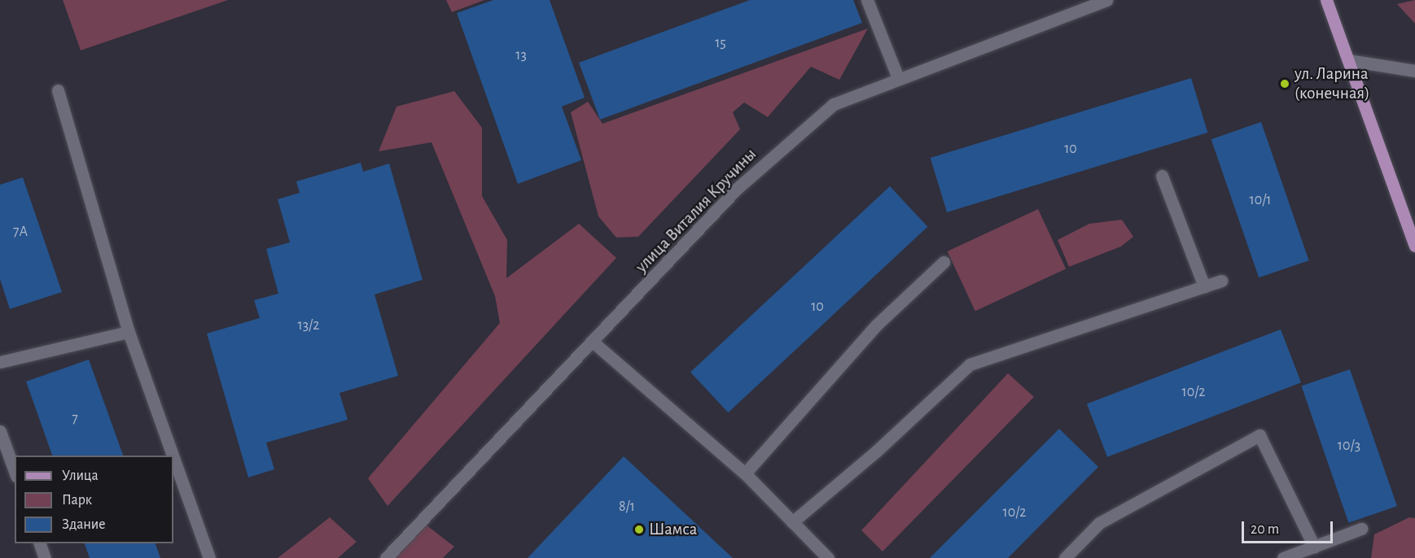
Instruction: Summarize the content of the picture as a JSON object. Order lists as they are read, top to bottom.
{
  "streets": {
    "street": ["улица Виталия Кручины"]
  },
  "places": ["ул. Ларина (конечная)", "Шамса"],
  "house_numbers": [
    "15",
    "13",
    "10",
    "10/1",
    "7А",
    "10",
    "13/2",
    "10/2",
    "7",
    "10/3",
    "8/1",
    "10/2"
  ],
  "legend": ["Улица", "Парк", "Здание"],
  "scale_bar": "20 m"
}
